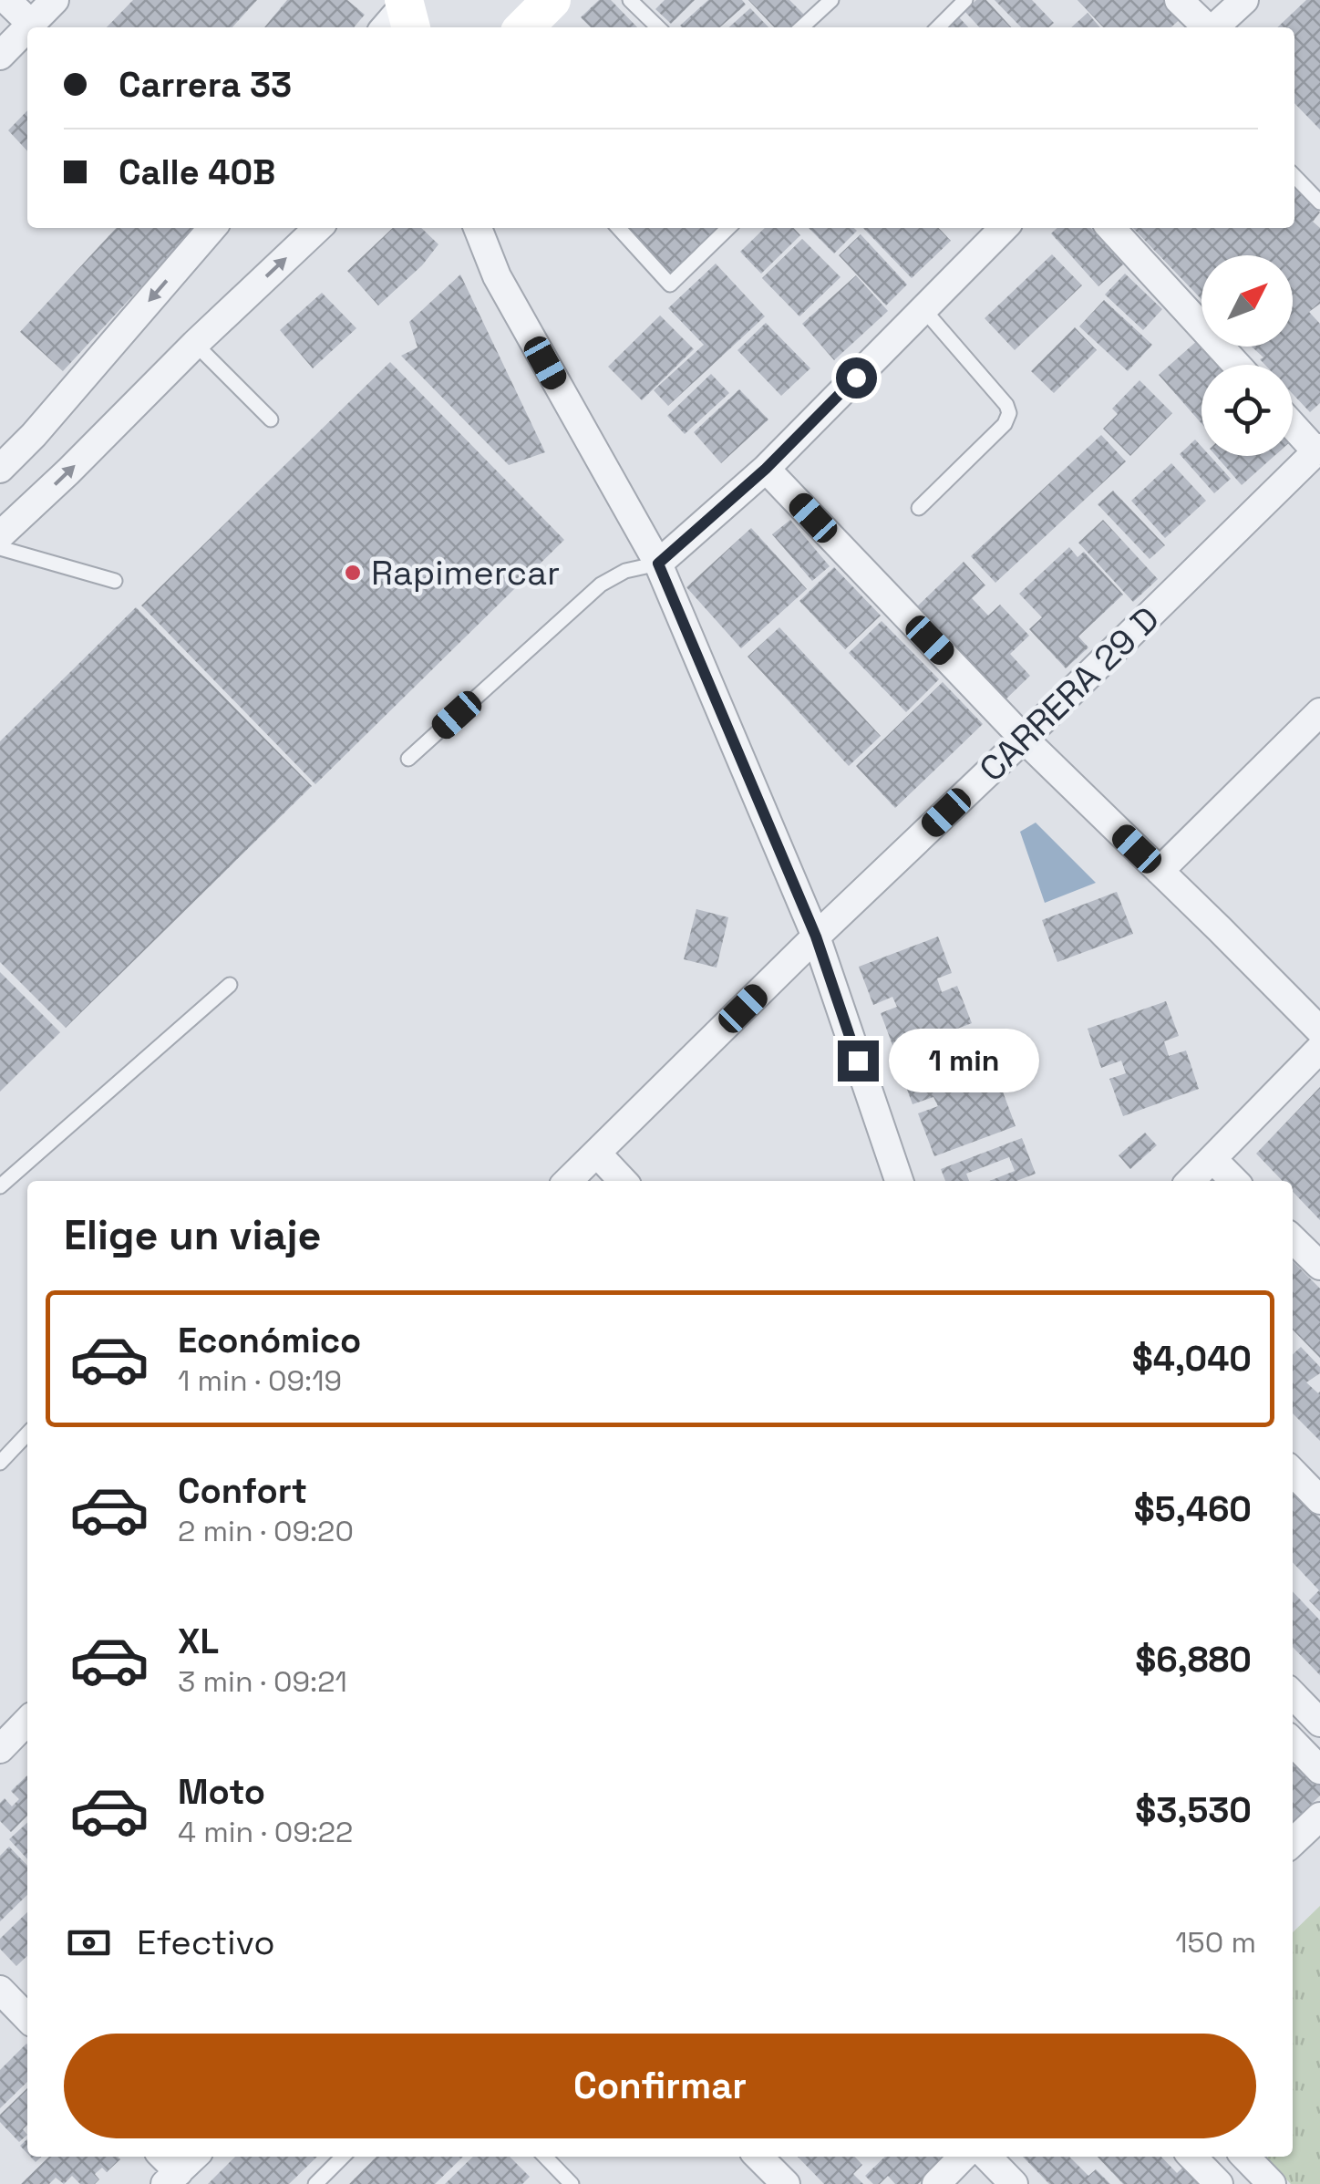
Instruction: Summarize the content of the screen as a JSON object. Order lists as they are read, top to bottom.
{
  "streets": {
    "street": ["CARRERA 29 D"]
  },
  "places": ["Rapimercar"],
  "north": "top right",
  "page": {
    "banner": ["Carrera 33", "Calle 40B"],
    "bubble": "1 min",
    "heading": "Elige un viaje",
    "list": [
      {
        "name": "Económico",
        "note": "1 min · 09:19",
        "value": "$4,040"
      },
      {
        "name": "Confort",
        "note": "2 min · 09:20",
        "value": "$5,460"
      },
      {
        "name": "XL",
        "note": "3 min · 09:21",
        "value": "$6,880"
      },
      {
        "name": "Moto",
        "note": "4 min · 09:22",
        "value": "$3,530"
      }
    ],
    "pay": ["Efectivo", "150 m"],
    "buttons": "Confirmar"
  }
}
